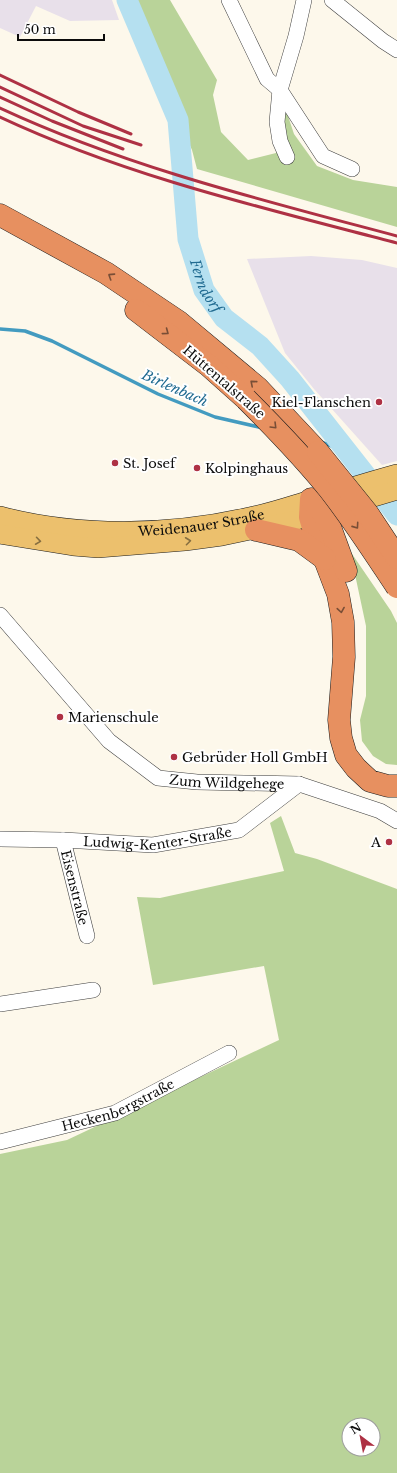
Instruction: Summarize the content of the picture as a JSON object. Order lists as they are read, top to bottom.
{
  "streets": {
    "highway": ["Hüttentalstraße"],
    "main road": ["Weidenauer Straße"],
    "street": [
      "Zum Wildgehege",
      "Ludwig-Kenter-Straße",
      "Eisenstraße",
      "Heckenbergstraße"
    ]
  },
  "crossings": [
    ["Zum Wildgehege", "Ludwig-Kenter-Straße"],
    ["Ludwig-Kenter-Straße", "Eisenstraße"]
  ],
  "water": ["Ferndorf", "Birlenbach"],
  "places": [
    "Kiel-Flanschen",
    "St. Josef",
    "Kolpinghaus",
    "Marienschule",
    "Gebrüder Holl GmbH",
    "A"
  ],
  "scale_bar": "50 m",
  "north": "top left"
}
